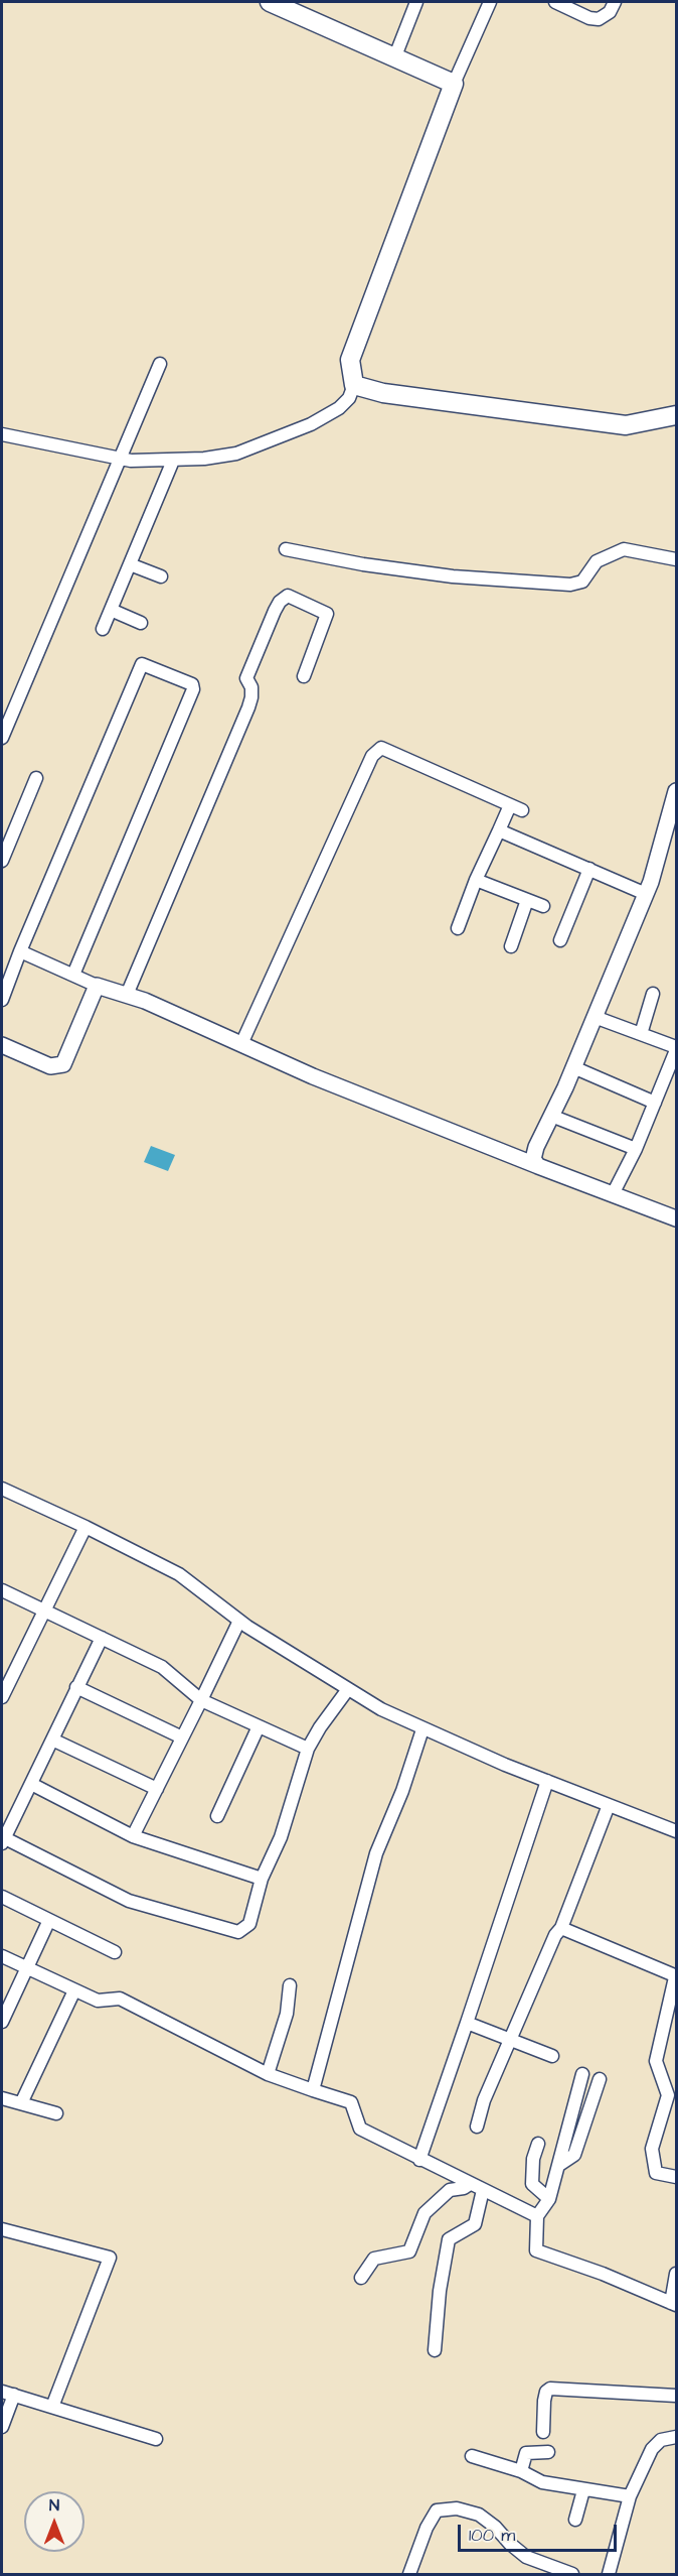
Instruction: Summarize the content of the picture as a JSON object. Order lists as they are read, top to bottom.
{
  "scale_bar": "100 m",
  "north": "top"
}
